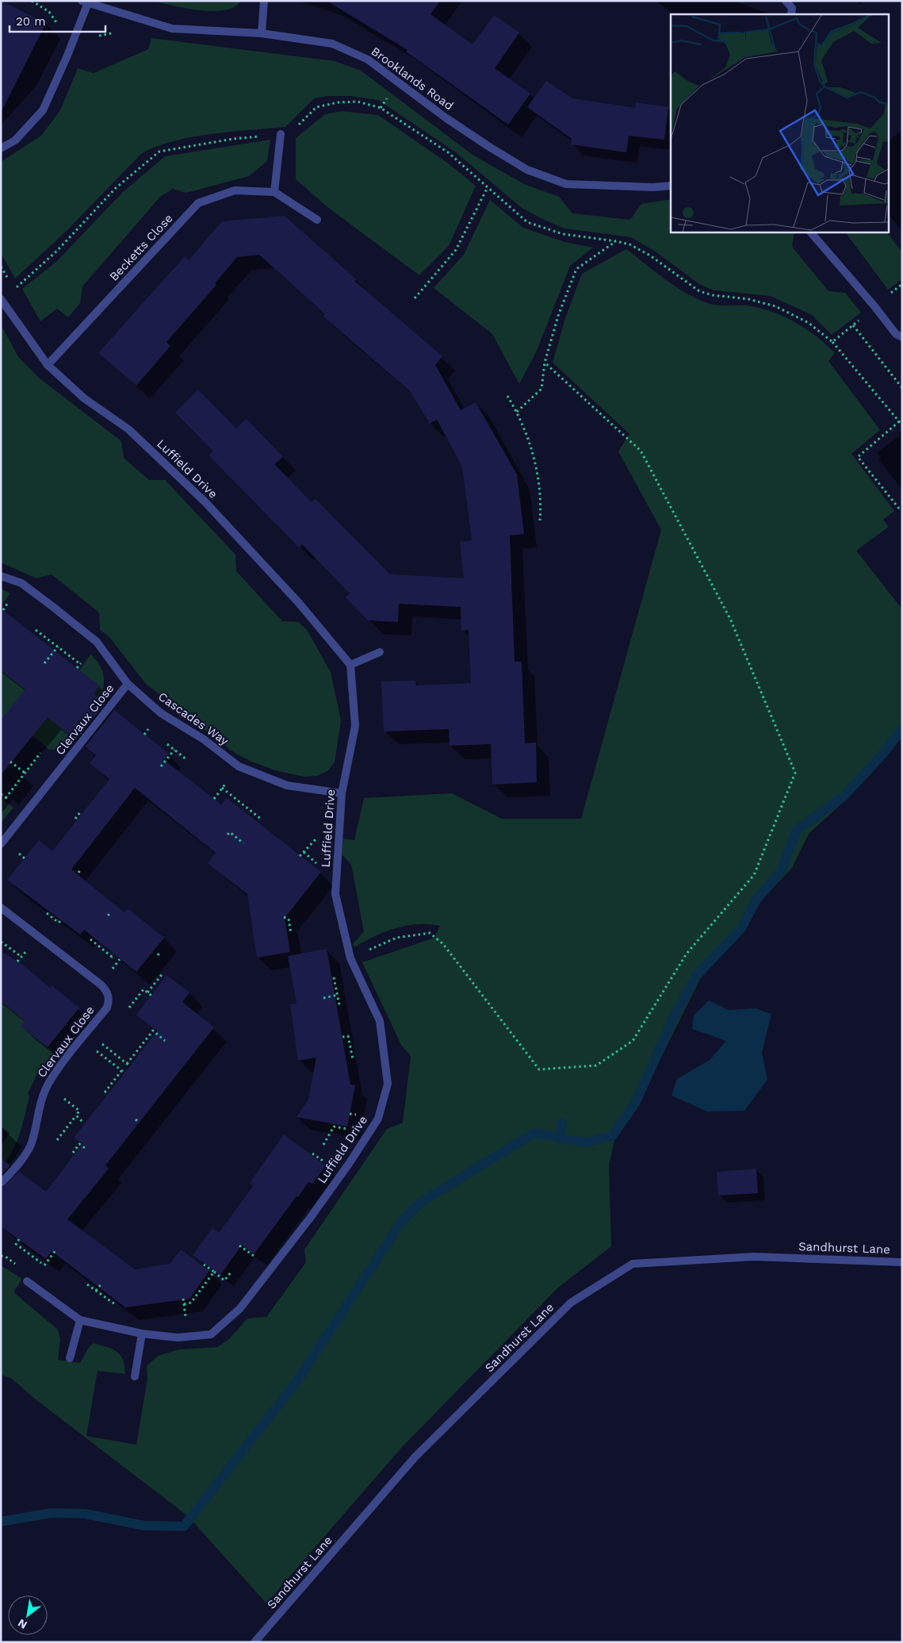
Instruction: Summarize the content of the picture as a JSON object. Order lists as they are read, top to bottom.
{
  "streets": {
    "street": [
      "Brooklands Road",
      "Becketts Close",
      "Luffield Drive",
      "Cascades Way",
      "Clervaux Close",
      "Sandhurst Lane"
    ]
  },
  "crossings": [
    ["Becketts Close", "Luffield Drive"],
    ["Luffield Drive", "Cascades Way"],
    ["Cascades Way", "Clervaux Close"]
  ],
  "scale_bar": "20 m",
  "north": "bottom left"
}
